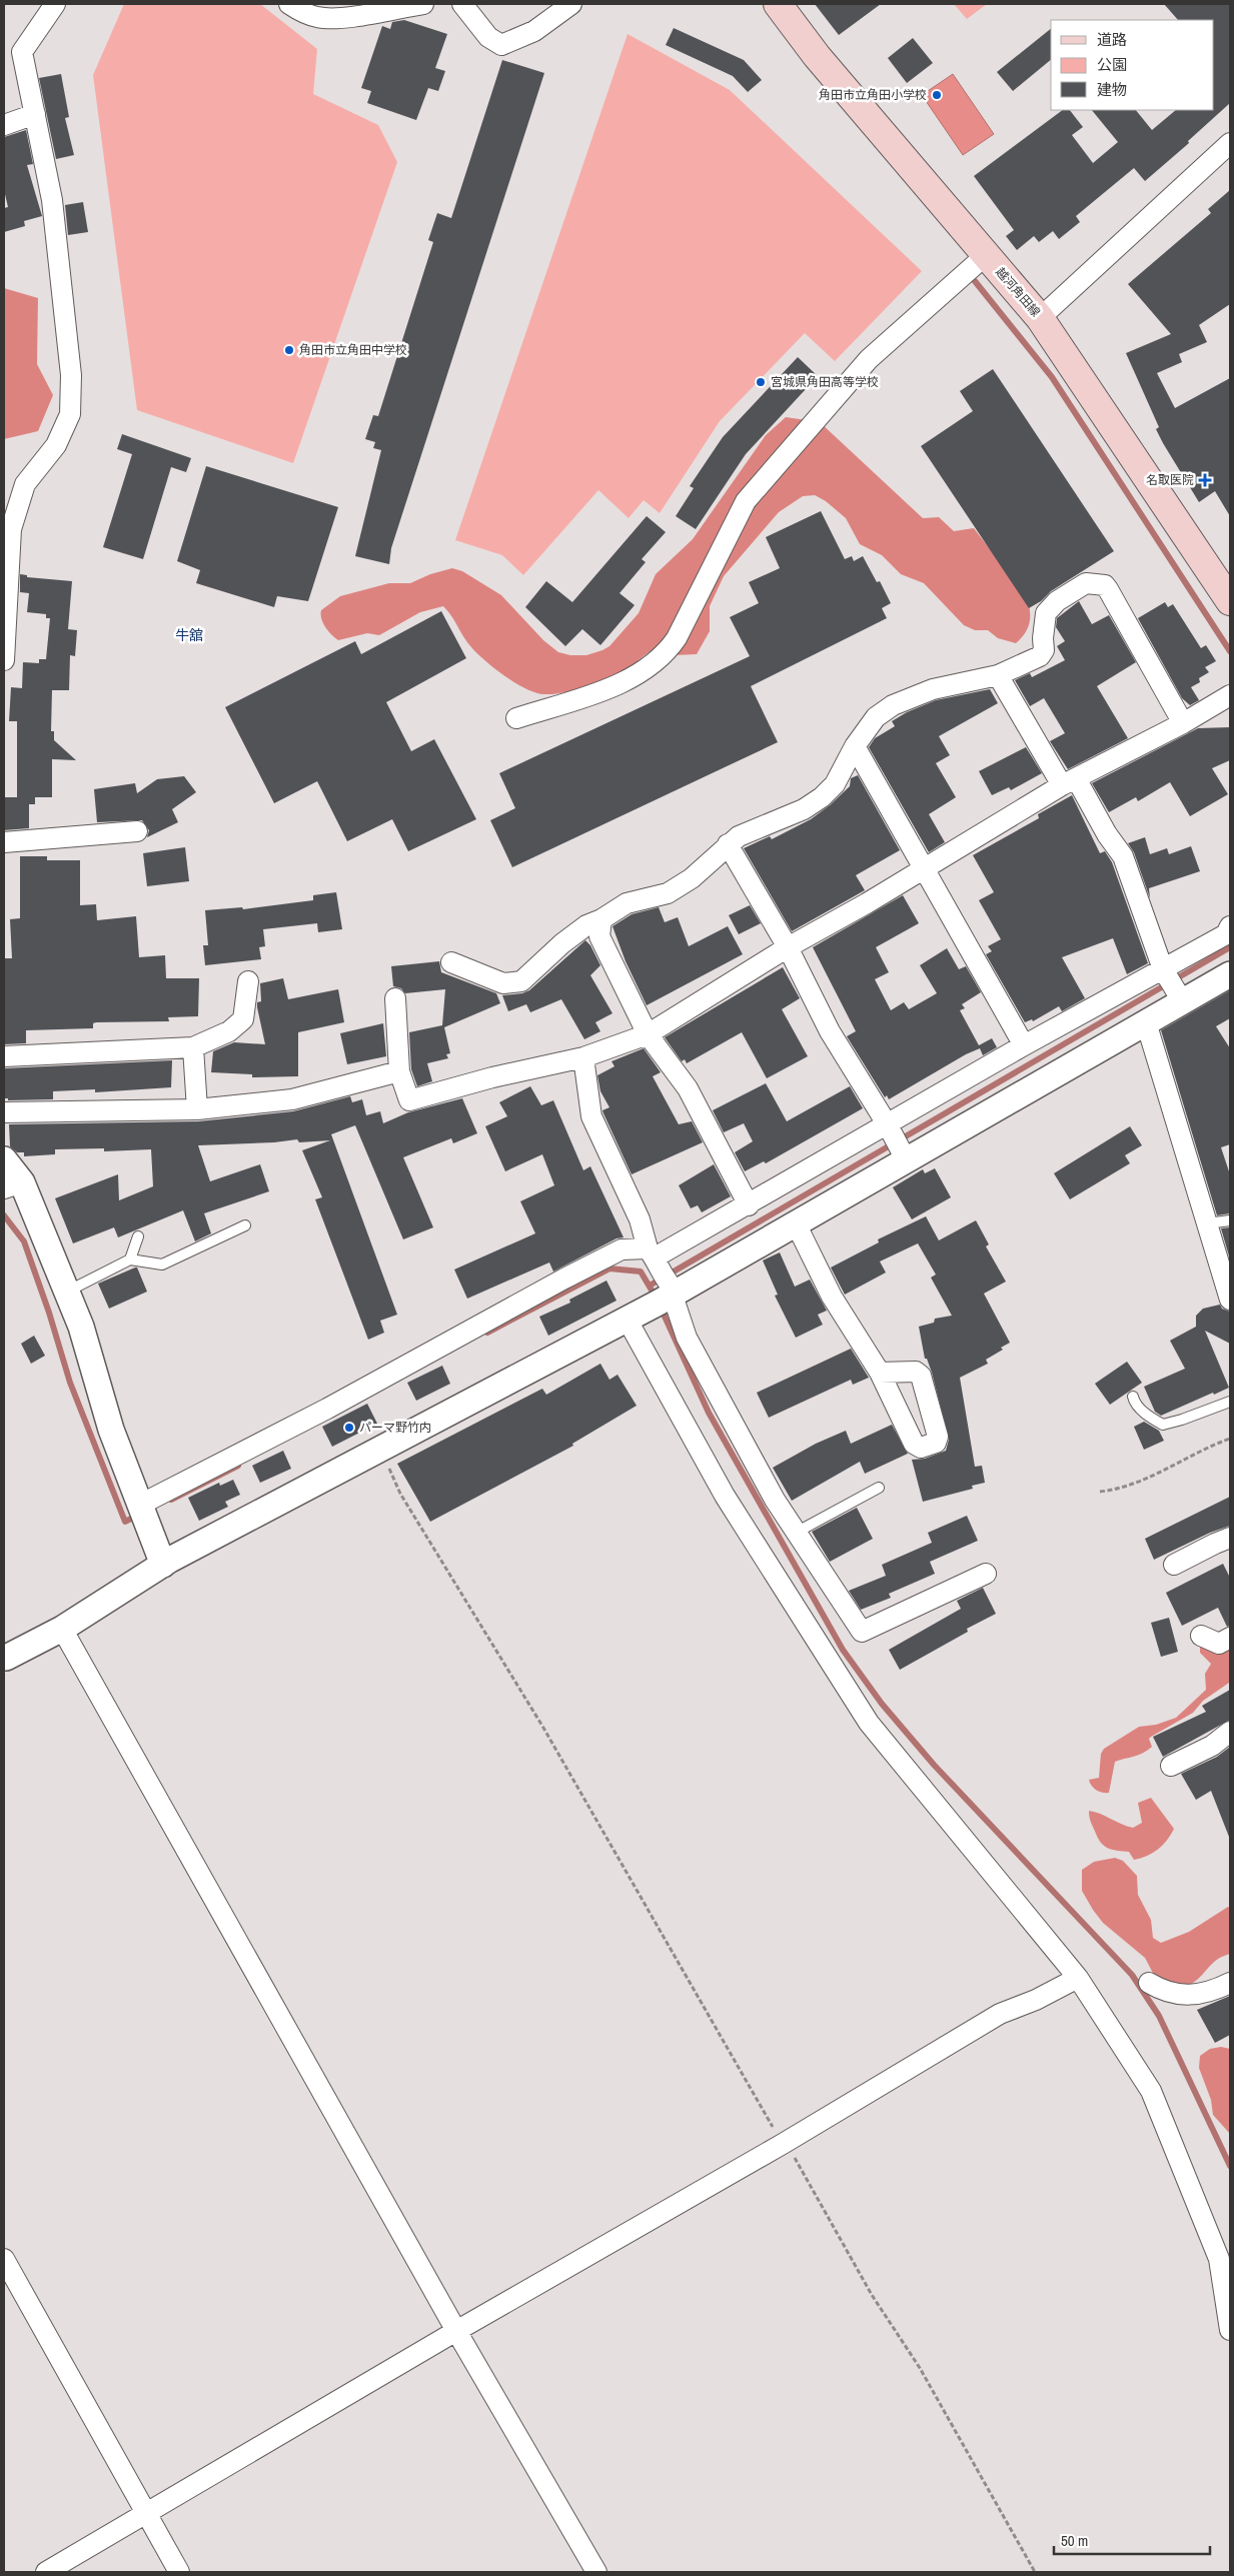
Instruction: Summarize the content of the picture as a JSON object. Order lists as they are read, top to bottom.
{
  "streets": {
    "main road": ["越河角田線"]
  },
  "districts": ["牛舘"],
  "places": {
    "other": [
      "角田市立角田小学校",
      "角田市立角田中学校",
      "宮城県角田高等学校",
      "パーマ野竹内"
    ],
    "health": ["名取医院"]
  },
  "legend": ["道路", "公園", "建物"],
  "scale_bar": "50 m"
}
